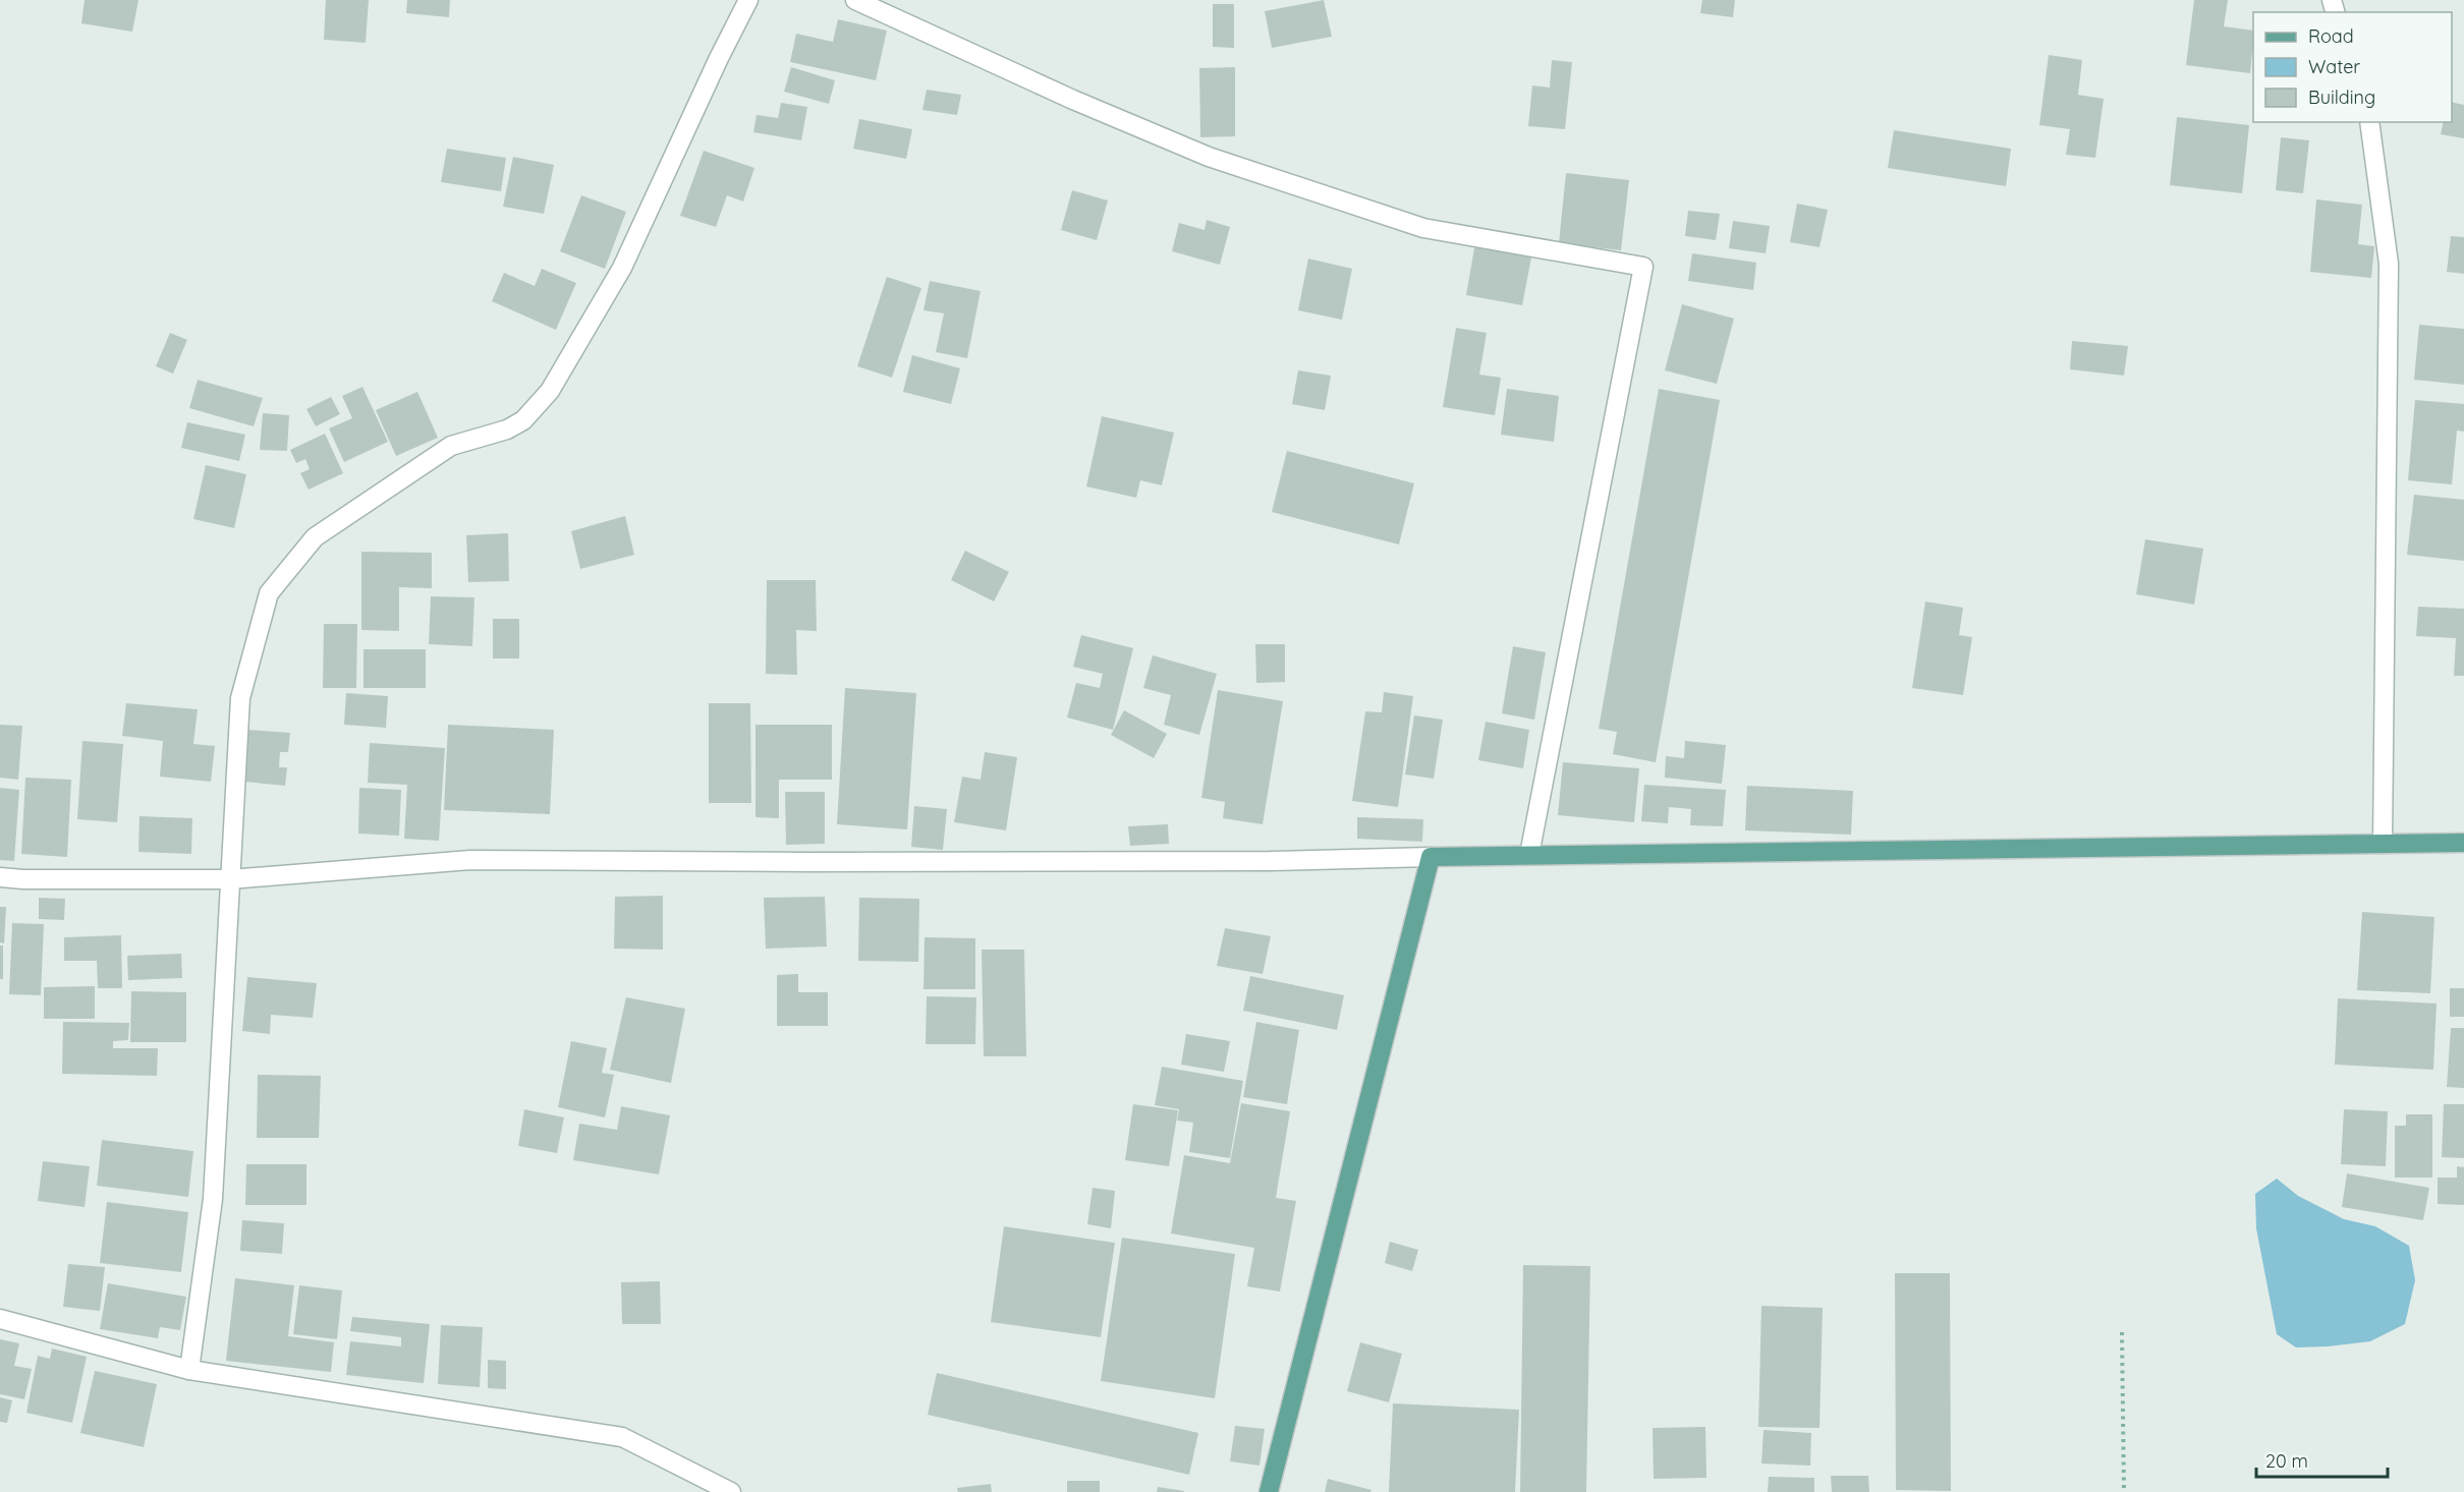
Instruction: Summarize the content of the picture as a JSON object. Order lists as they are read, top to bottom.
{
  "legend": ["Road", "Water", "Building"],
  "scale_bar": "20 m"
}
